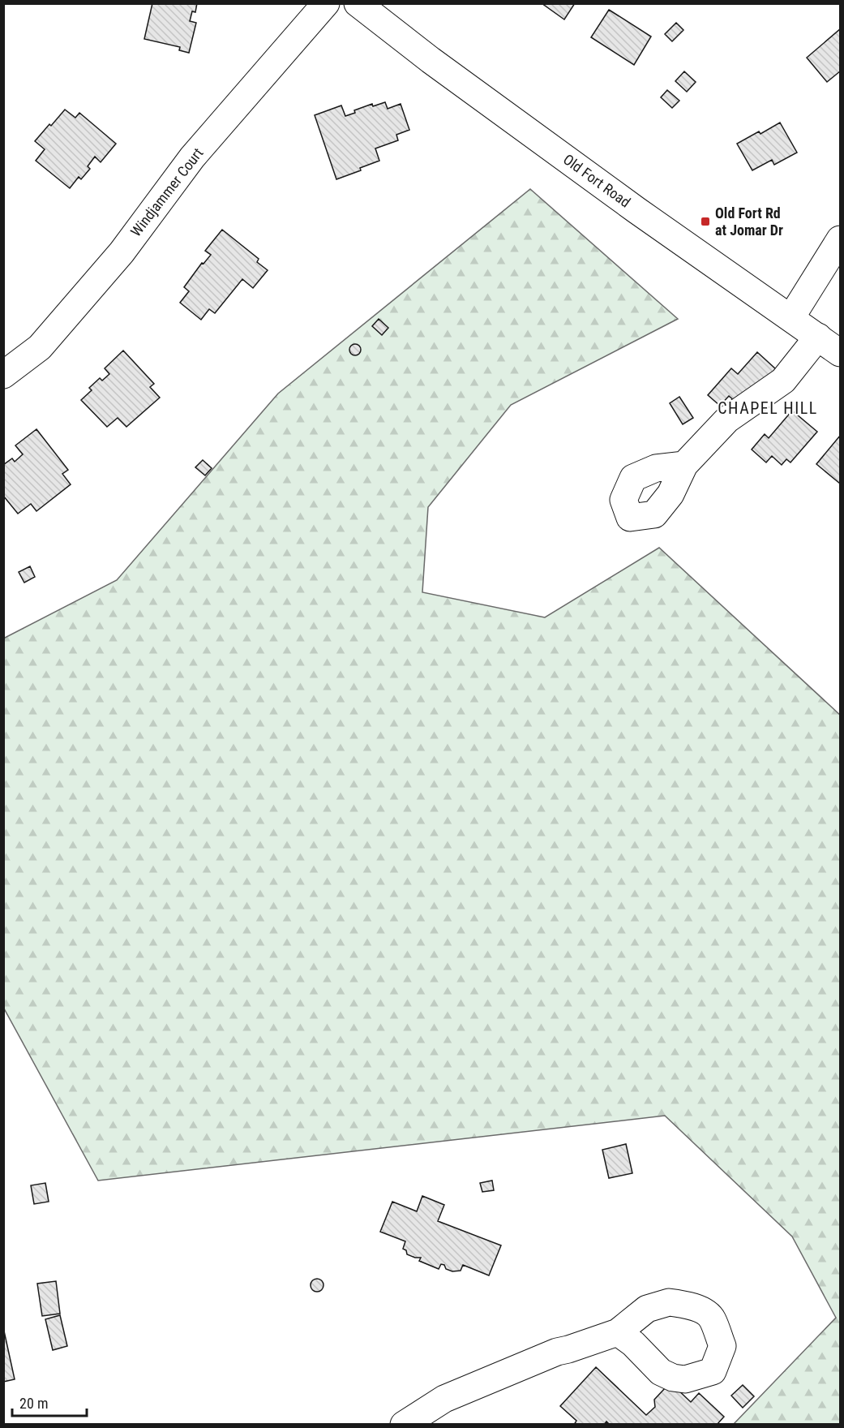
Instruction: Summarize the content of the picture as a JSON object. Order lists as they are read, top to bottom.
{
  "streets": {
    "street": ["Old Fort Road", "Windjammer Court"]
  },
  "districts": ["CHAPEL HILL"],
  "places": {
    "transit": ["Old Fort Rd at Jomar Dr"]
  },
  "scale_bar": "20 m"
}
